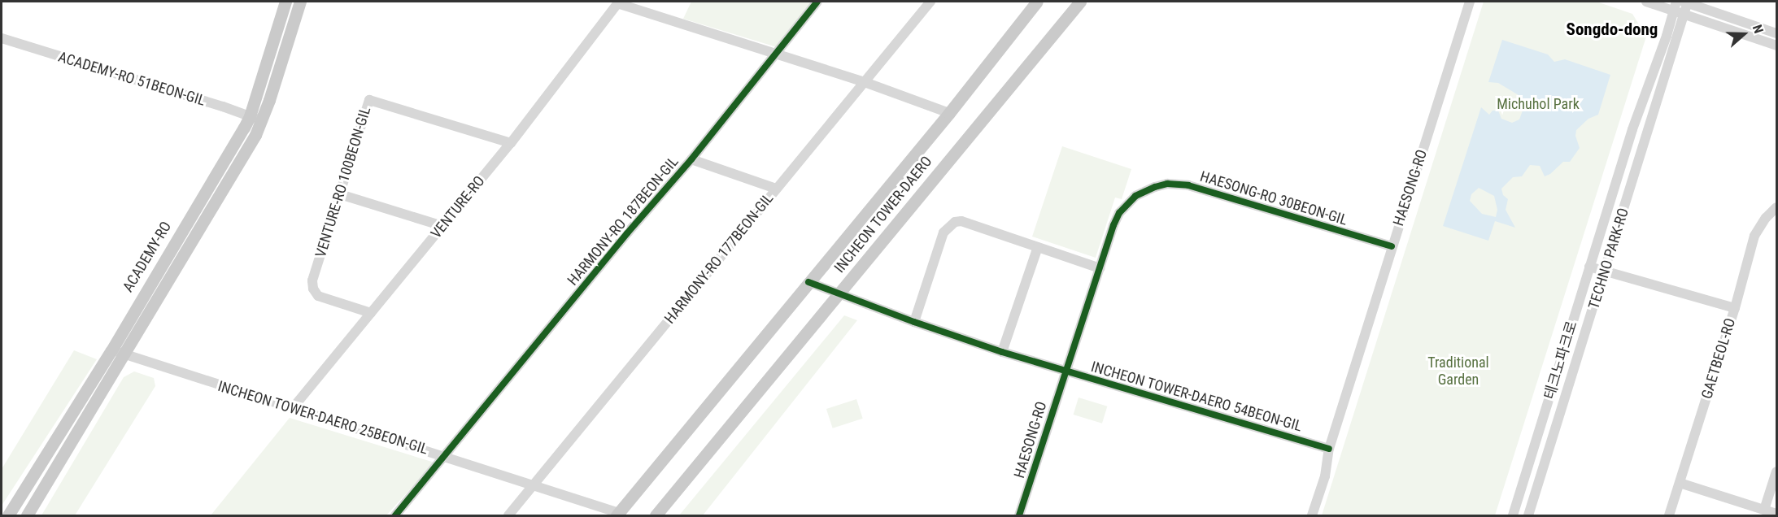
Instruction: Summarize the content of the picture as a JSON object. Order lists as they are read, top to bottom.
{
  "streets": {
    "main road": ["INCHEON TOWER-DAERO", "ACADEMY-RO"],
    "street": [
      "ACADEMY-RO 51BEON-GIL",
      "VENTURE-RO 100BEON-GIL",
      "HAESONG-RO",
      "HAESONG-RO 30BEON-GIL",
      "VENTURE-RO",
      "HARMONY-RO 187BEON-GIL",
      "HARMONY-RO 177BEON-GIL",
      "TECHNO PARK-RO",
      "GAETBEOL-RO",
      "테크노파크로",
      "INCHEON TOWER-DAERO 54BEON-GIL",
      "INCHEON TOWER-DAERO 25BEON-GIL"
    ]
  },
  "crossings": [
    ["ACADEMY-RO 51BEON-GIL", "ACADEMY-RO"],
    ["VENTURE-RO 100BEON-GIL", "VENTURE-RO"],
    ["HAESONG-RO", "HAESONG-RO 30BEON-GIL"],
    ["HAESONG-RO", "INCHEON TOWER-DAERO 54BEON-GIL"],
    ["HAESONG-RO 30BEON-GIL", "INCHEON TOWER-DAERO 54BEON-GIL"],
    ["VENTURE-RO", "INCHEON TOWER-DAERO 25BEON-GIL"],
    ["INCHEON TOWER-DAERO", "INCHEON TOWER-DAERO 54BEON-GIL"],
    ["INCHEON TOWER-DAERO", "INCHEON TOWER-DAERO 25BEON-GIL"],
    ["HARMONY-RO 187BEON-GIL", "INCHEON TOWER-DAERO 25BEON-GIL"],
    ["ACADEMY-RO", "INCHEON TOWER-DAERO 25BEON-GIL"],
    ["HARMONY-RO 177BEON-GIL", "INCHEON TOWER-DAERO 25BEON-GIL"]
  ],
  "districts": ["Songdo-dong"],
  "parks": ["Michuhol Park", "Traditional Garden"],
  "north": "right"
}
